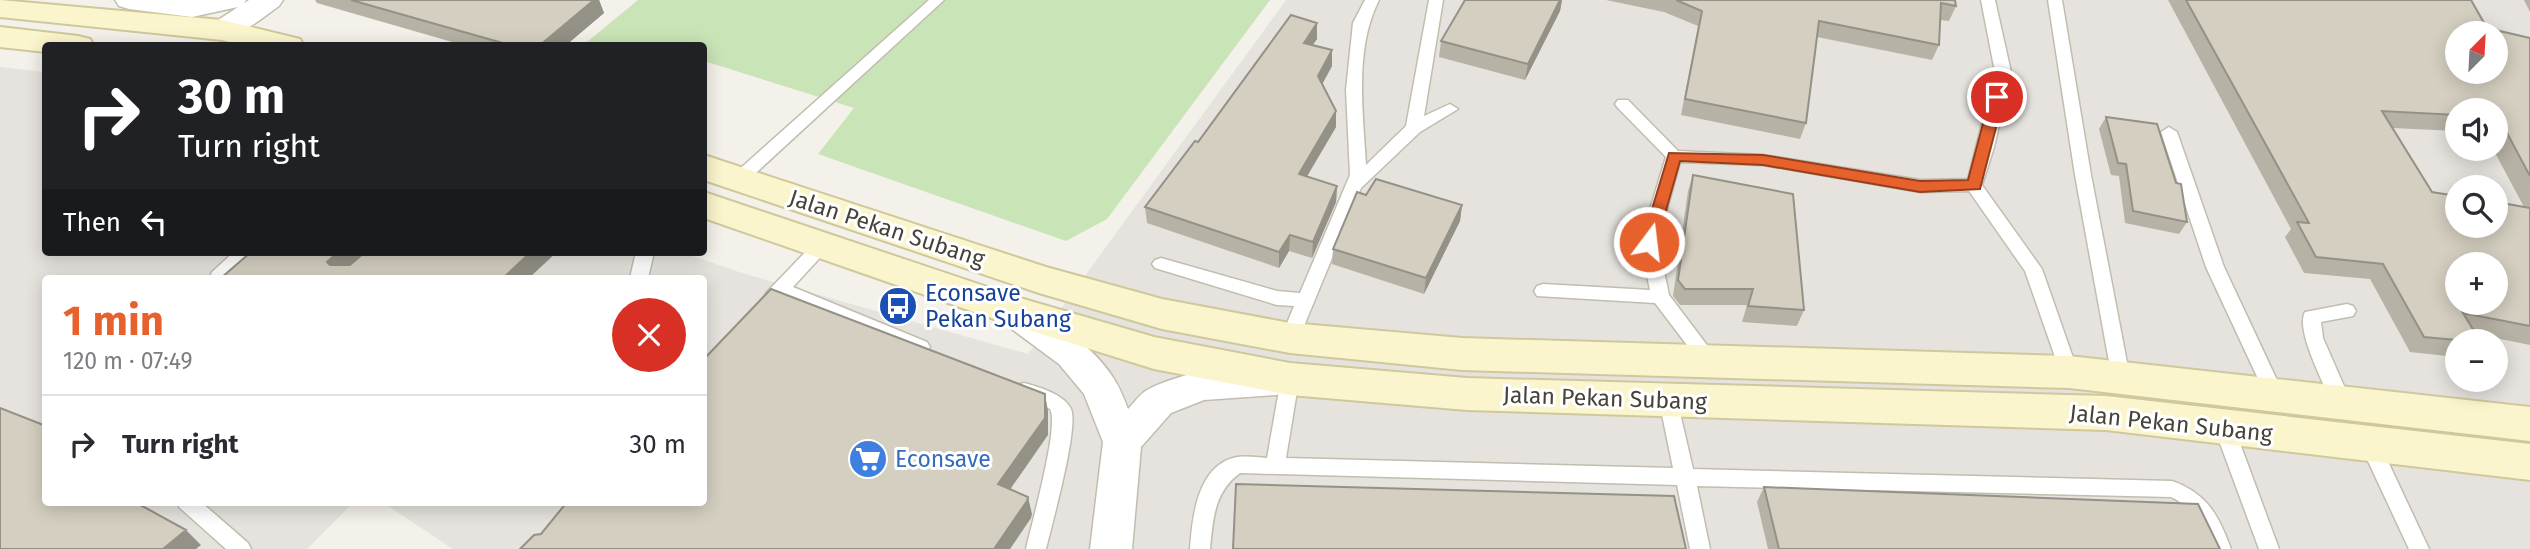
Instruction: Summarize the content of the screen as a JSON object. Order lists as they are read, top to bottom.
{
  "streets": {
    "main road": ["Jalan Pekan Subang"]
  },
  "places": {
    "bus stop": ["Econsave Pekan Subang"],
    "supermarket": ["Econsave"]
  },
  "north": "top right",
  "page": {
    "map_buttons": ["+", "−"],
    "turn": ["30 m", "Turn right"],
    "then": "Then",
    "heading": ["1 min", "120 m · 07:49"],
    "list": [
      {
        "name": "Turn right",
        "value": "30 m"
      }
    ]
  }
}
